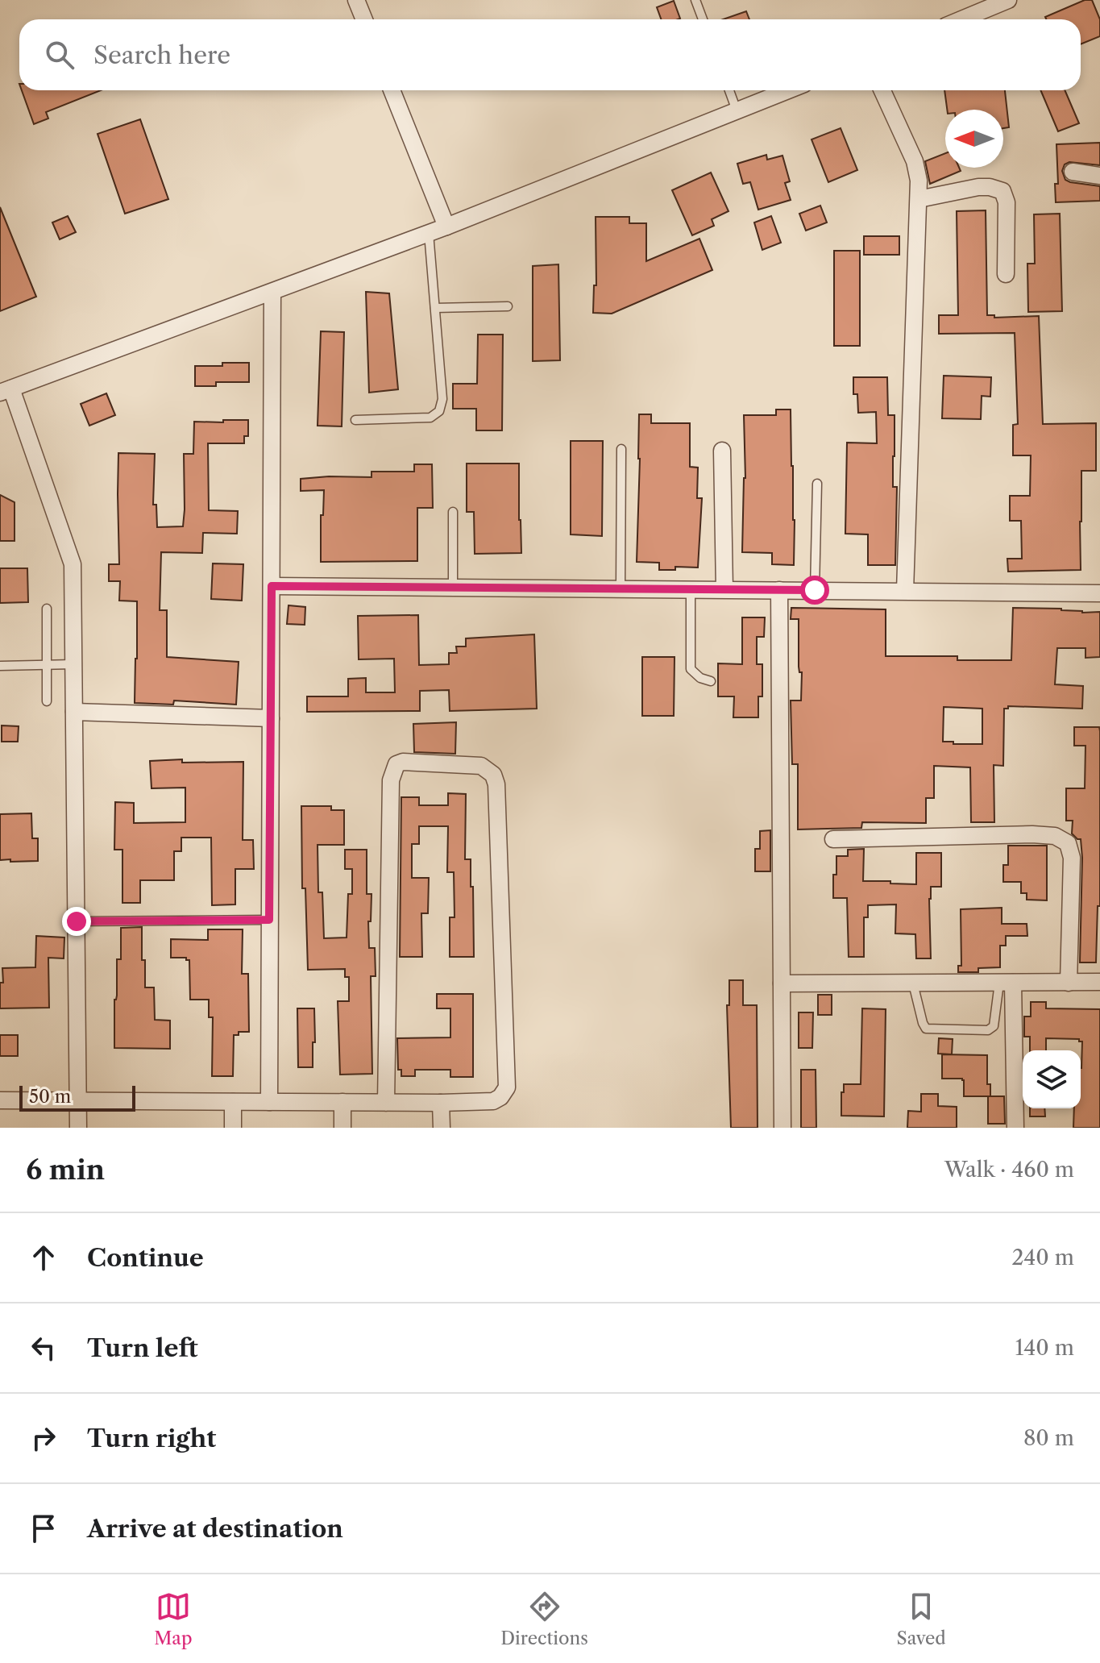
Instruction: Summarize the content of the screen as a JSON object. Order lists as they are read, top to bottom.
{
  "scale_bar": "50 m",
  "north": "left",
  "page": {
    "search": "Search here",
    "scale": "50 m",
    "heading": ["6 min", "Walk · 460 m"],
    "list": [
      ["Continue", "240 m"],
      ["Turn left", "140 m"],
      ["Turn right", "80 m"],
      "Arrive at destination"
    ],
    "nav": ["Map", "Directions", "Saved"]
  }
}
